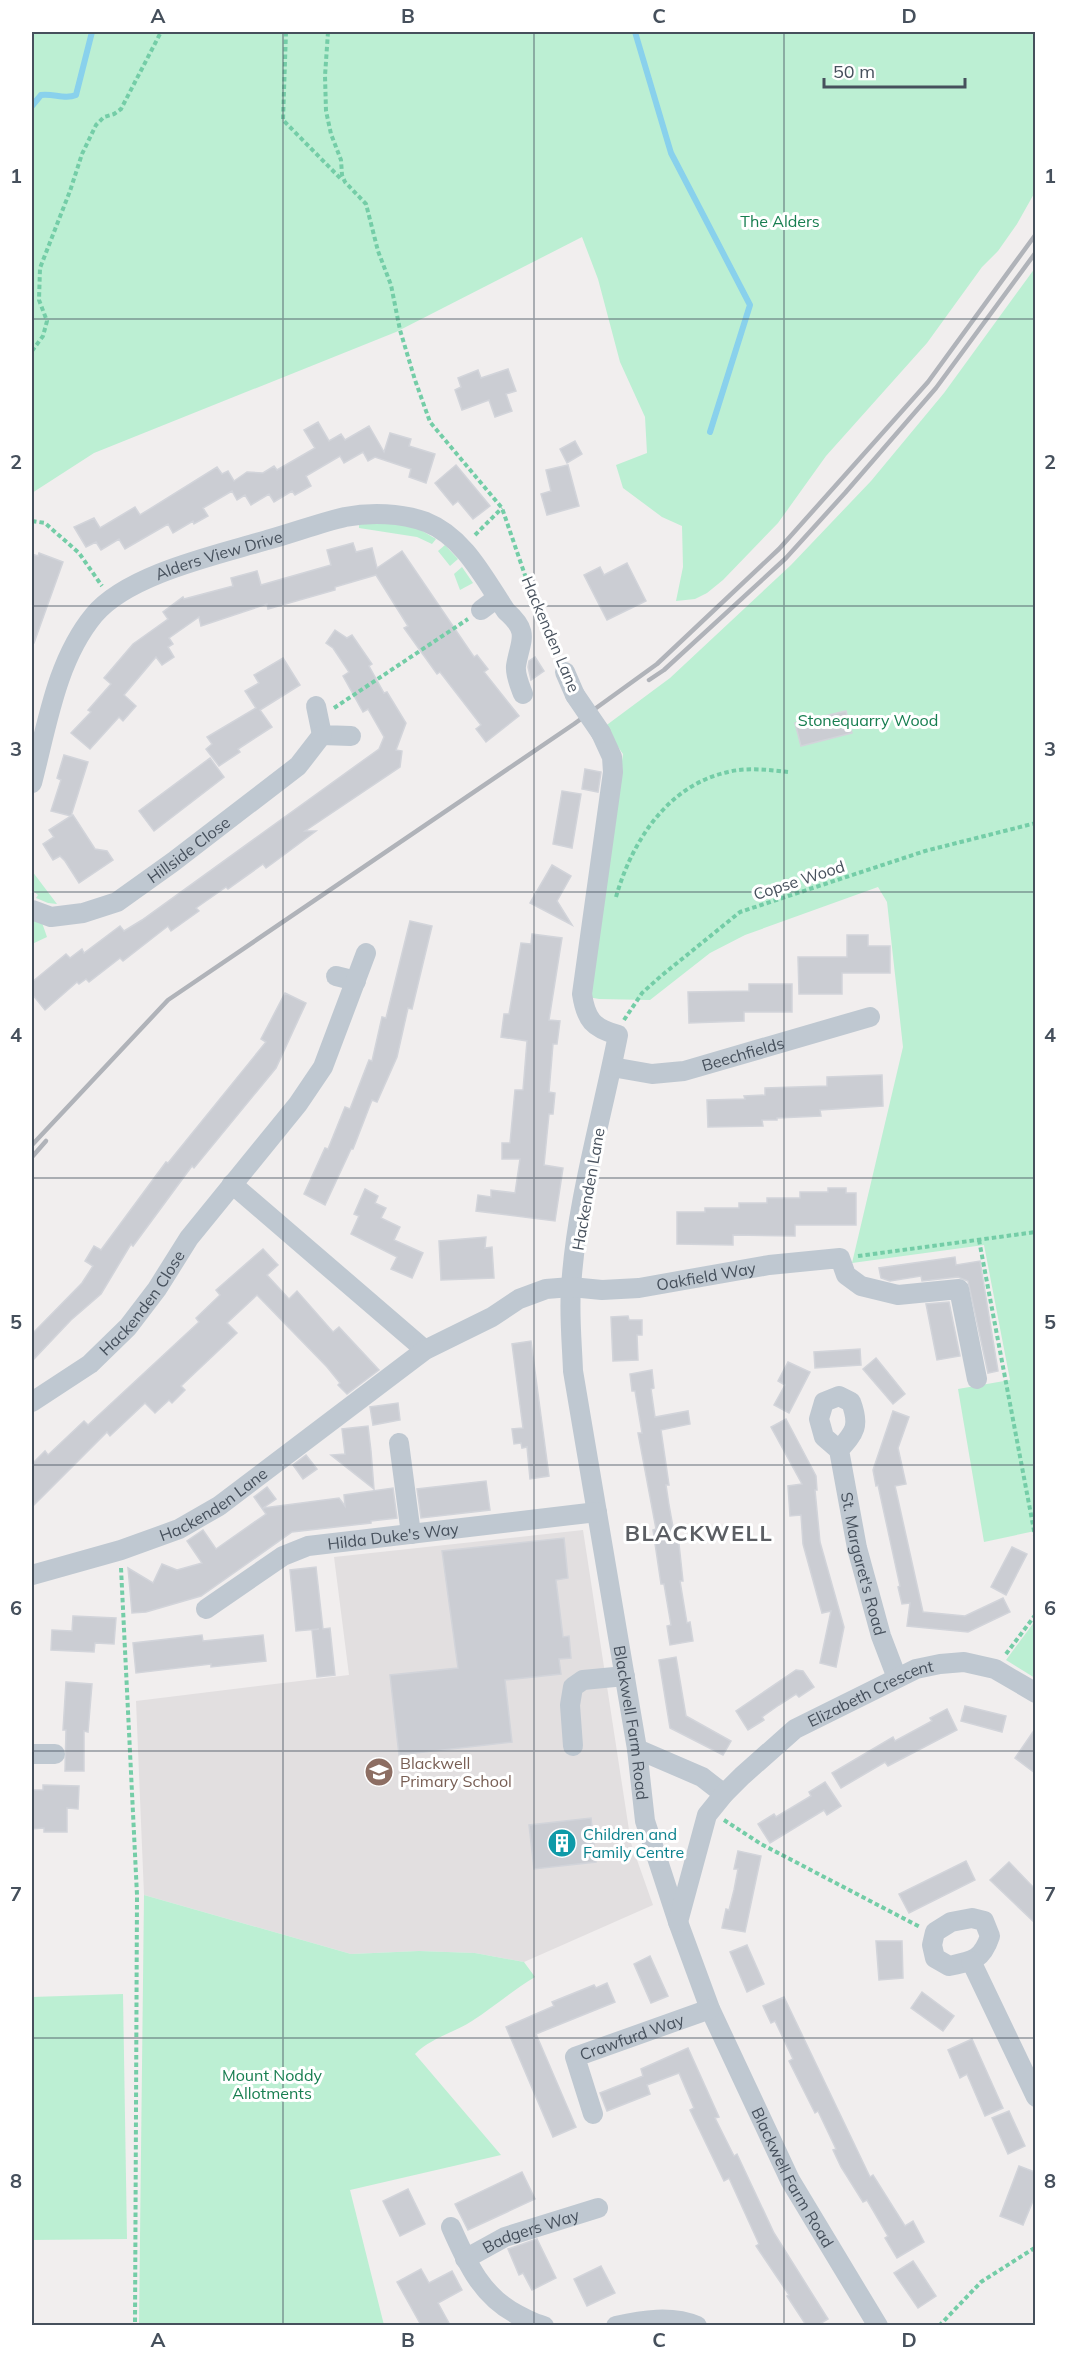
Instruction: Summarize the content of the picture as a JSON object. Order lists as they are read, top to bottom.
{
  "streets": {
    "street": [
      "Alders View Drive",
      "Hackenden Lane",
      "Hillside Close",
      "Beechfields",
      "Oakfield Way",
      "Hackenden Close",
      "Hilda Duke's Way",
      "St. Margaret's Road",
      "Elizabeth Crescent",
      "Blackwell Farm Road",
      "Crawfurd Way",
      "Badgers Way"
    ],
    "path": ["Copse Wood"]
  },
  "crossings": [
    ["Hackenden Lane", "Copse Wood"],
    ["Hackenden Lane", "Beechfields"],
    ["Hackenden Lane", "Oakfield Way"],
    ["Hackenden Lane", "Blackwell Farm Road"],
    ["Oakfield Way", "Blackwell Farm Road"],
    ["Hilda Duke's Way", "Blackwell Farm Road"],
    ["St. Margaret's Road", "Elizabeth Crescent"],
    ["Elizabeth Crescent", "Blackwell Farm Road"],
    ["Blackwell Farm Road", "Crawfurd Way"]
  ],
  "districts": ["BLACKWELL"],
  "parks": ["The Alders", "Stonequarry Wood", "Mount Noddy Allotments"],
  "places": {
    "school or university": ["Blackwell Primary School"],
    "building": ["Children and Family Centre"]
  },
  "scale_bar": "50 m",
  "grid": {
    "columns": [
      "A",
      "B",
      "C",
      "D"
    ],
    "rows": [
      "1",
      "2",
      "3",
      "4",
      "5",
      "6",
      "7",
      "8"
    ]
  }
}
